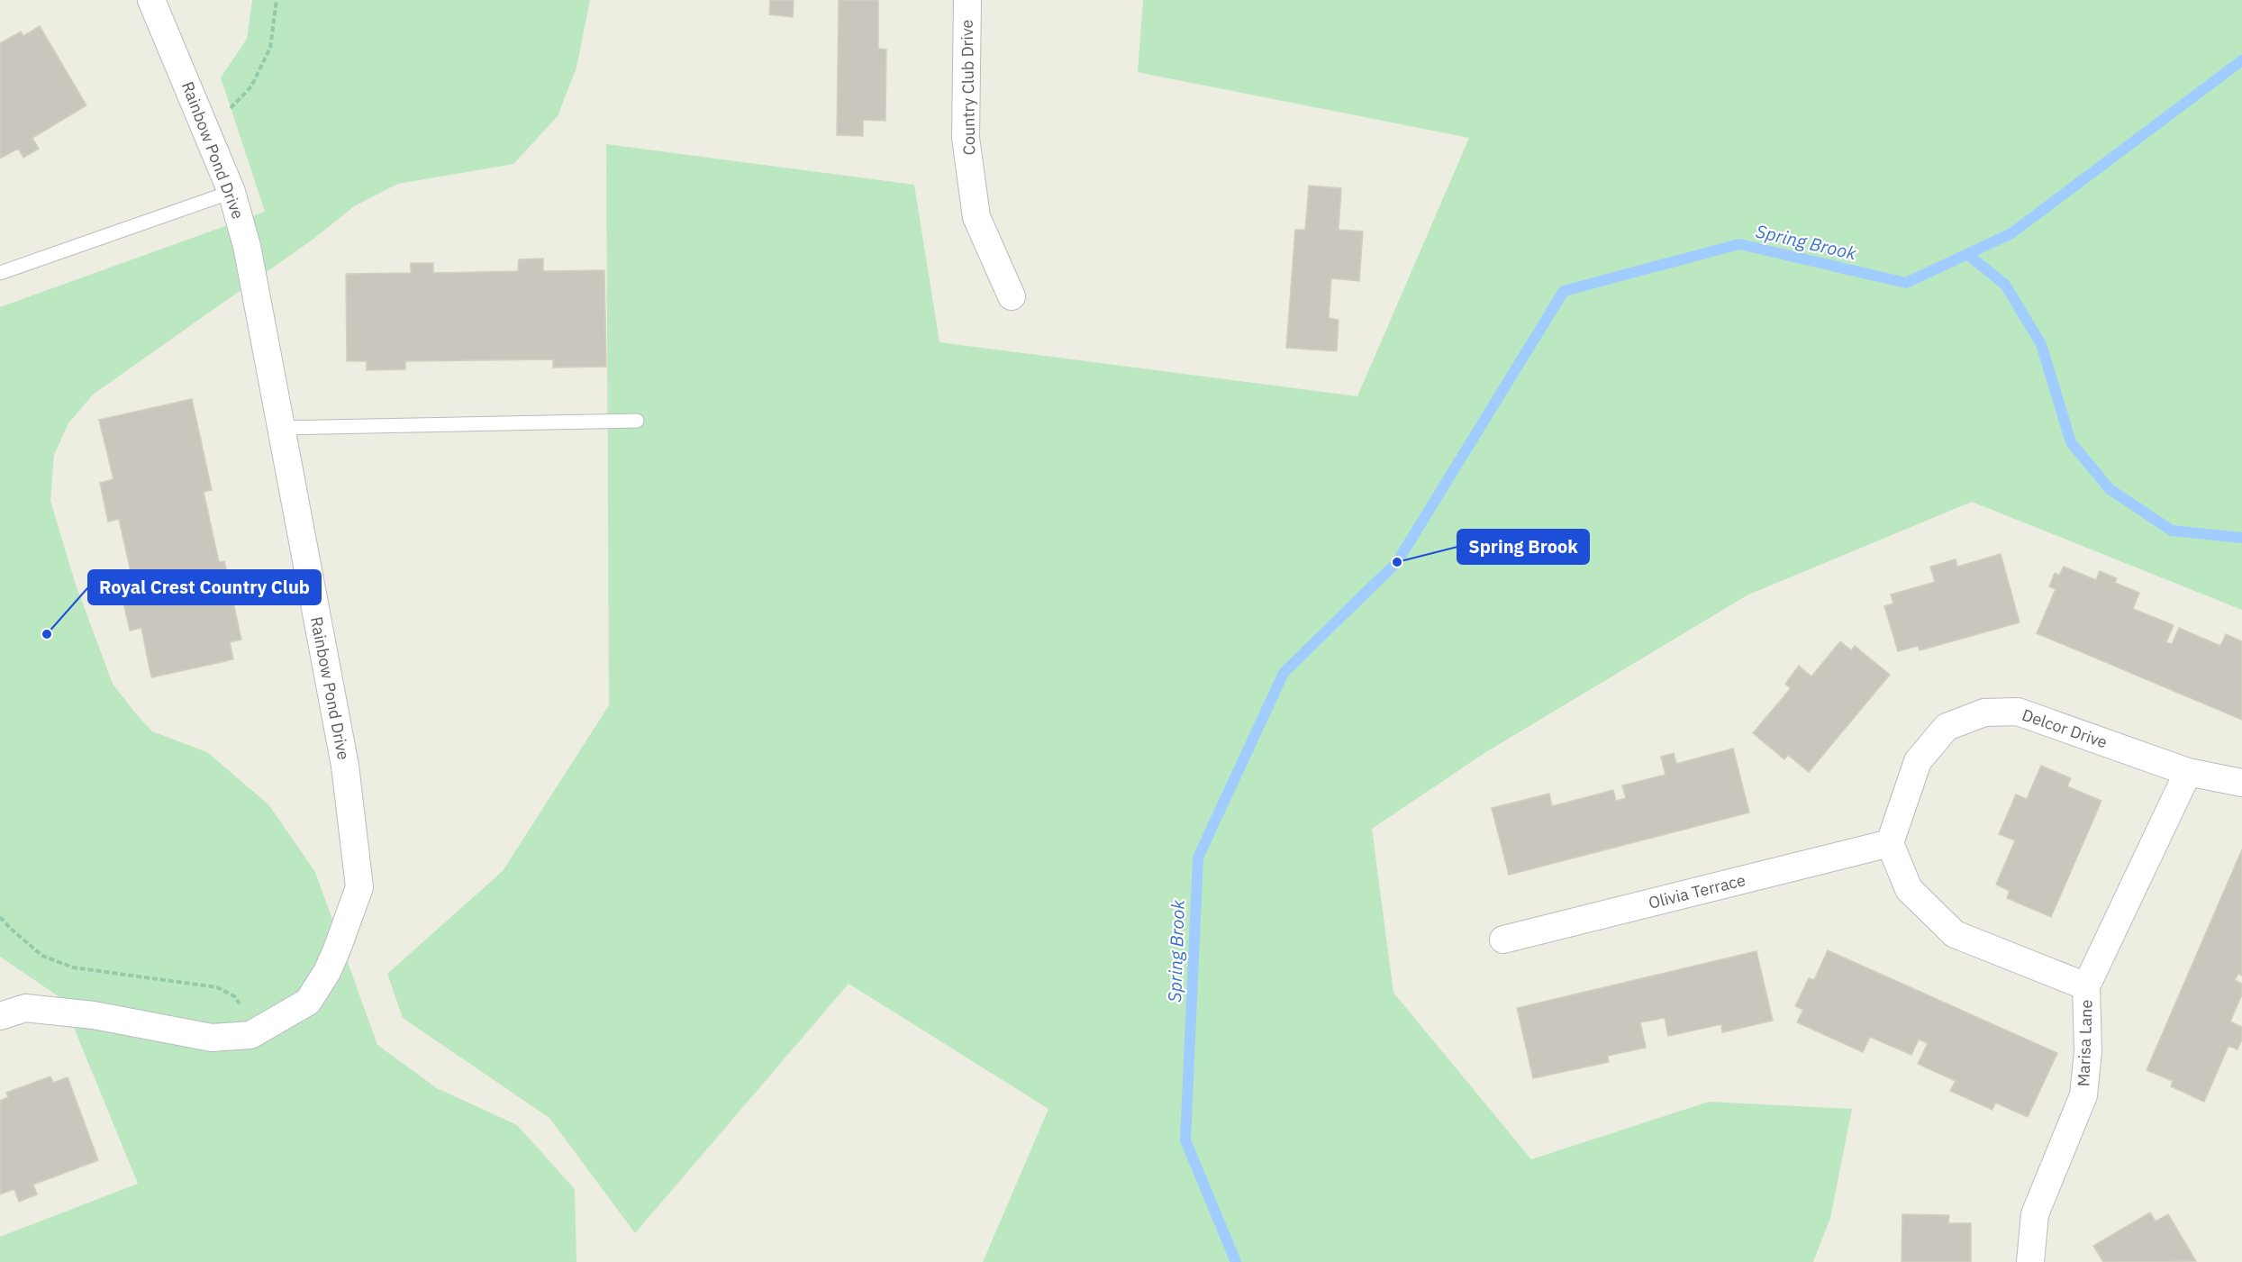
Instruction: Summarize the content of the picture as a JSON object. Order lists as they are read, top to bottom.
{
  "streets": {
    "street": [
      "Country Club Drive",
      "Rainbow Pond Drive",
      "Delcor Drive",
      "Olivia Terrace",
      "Marisa Lane"
    ]
  },
  "crossings": [
    ["Delcor Drive", "Olivia Terrace"],
    ["Delcor Drive", "Marisa Lane"]
  ],
  "water": ["Spring Brook"],
  "places": ["Spring Brook", "Royal Crest Country Club"]
}
